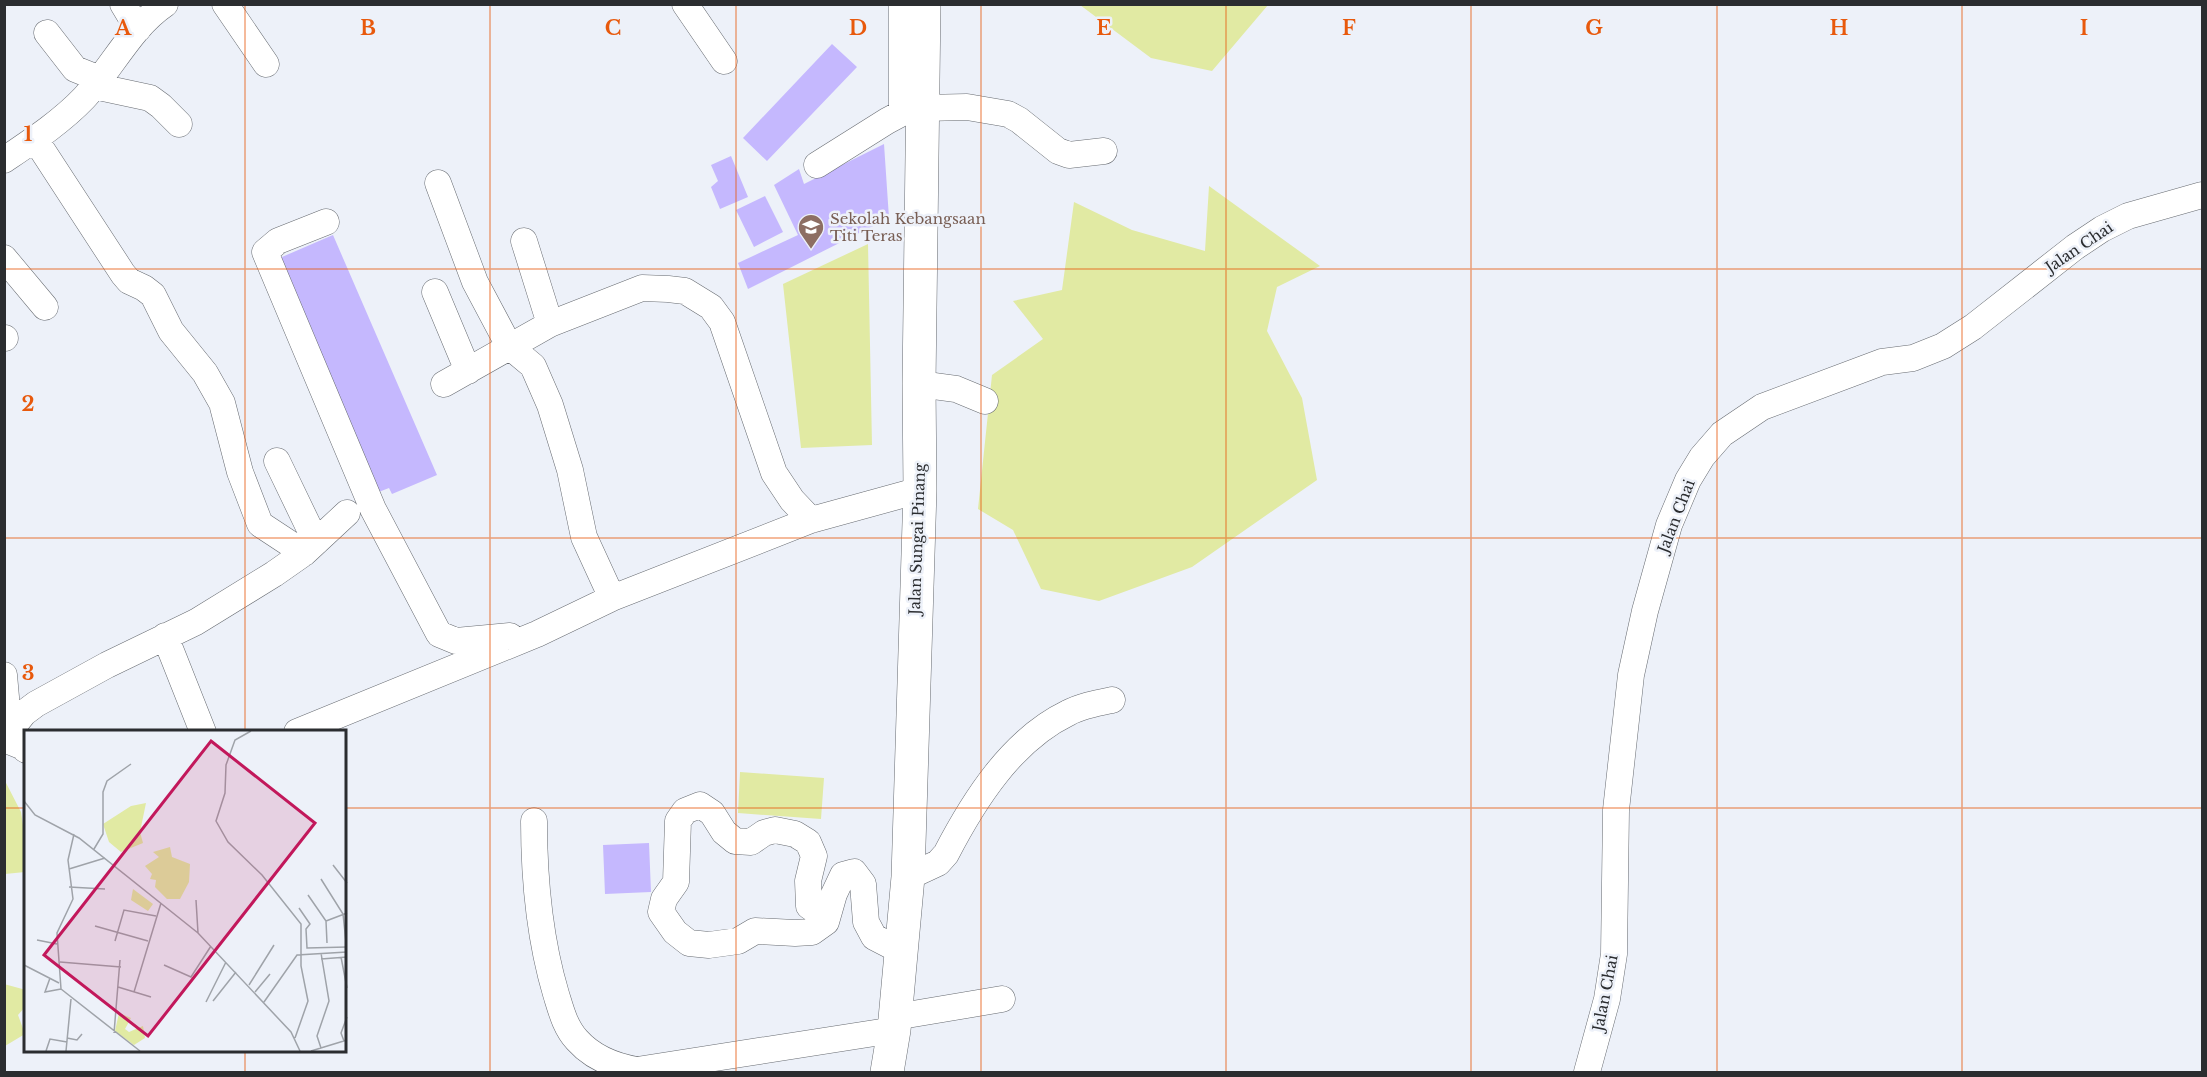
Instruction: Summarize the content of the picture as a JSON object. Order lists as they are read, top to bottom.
{
  "streets": {
    "main road": ["Jalan Sungai Pinang"],
    "street": ["Jalan Chai"]
  },
  "places": {
    "school or university": ["Sekolah Kebangsaan Titi Teras"]
  },
  "grid": {
    "columns": [
      "A",
      "B",
      "C",
      "D",
      "E",
      "F",
      "G",
      "H",
      "I"
    ],
    "rows": ["1", "2", "3"]
  }
}
